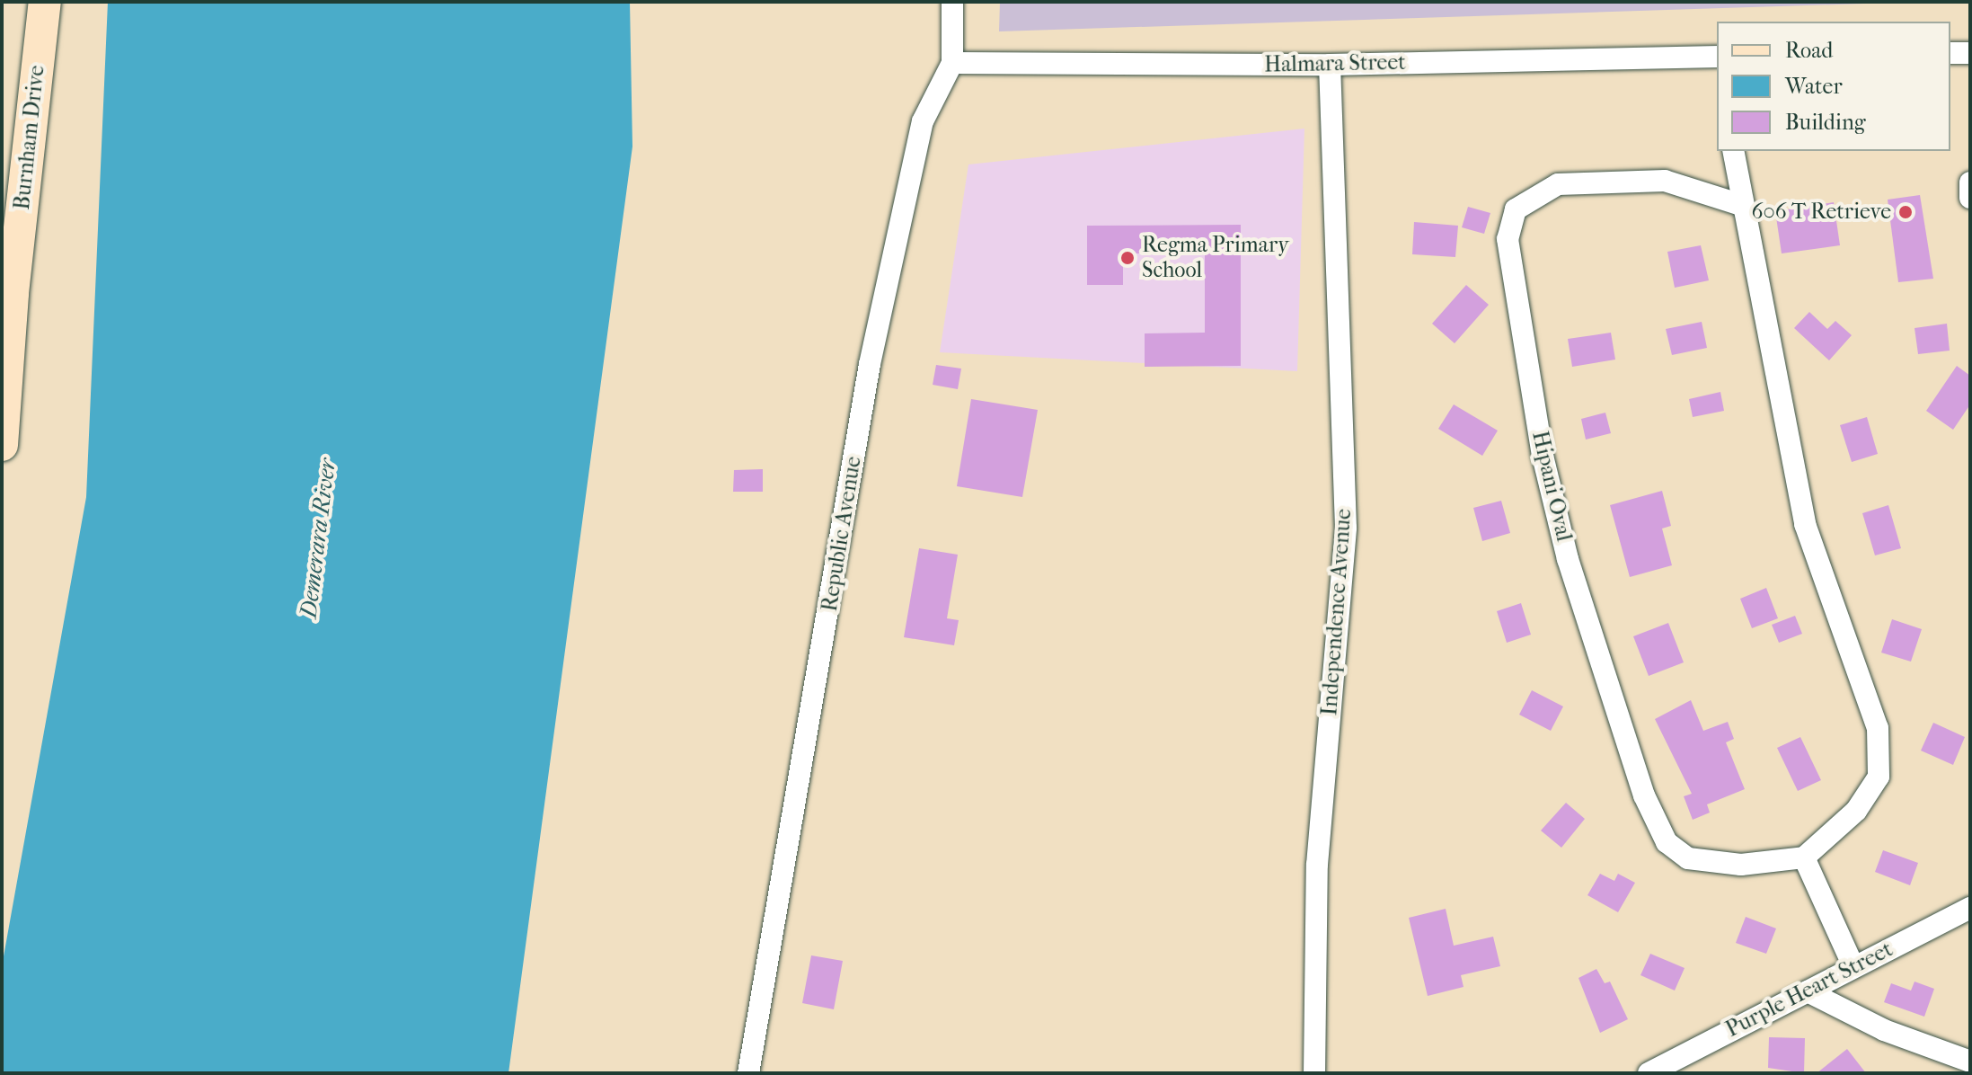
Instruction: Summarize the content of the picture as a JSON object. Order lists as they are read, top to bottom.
{
  "streets": {
    "street": [
      "Halmara Street",
      "Burnham Drive",
      "Hipani Oval",
      "Republic Avenue",
      "Independence Avenue",
      "Purple Heart Street"
    ]
  },
  "crossings": [
    ["Halmara Street", "Republic Avenue"],
    ["Halmara Street", "Independence Avenue"]
  ],
  "water": ["Demerara River"],
  "places": ["606 T Retrieve", "Regma Primary School"],
  "legend": ["Road", "Water", "Building"]
}
